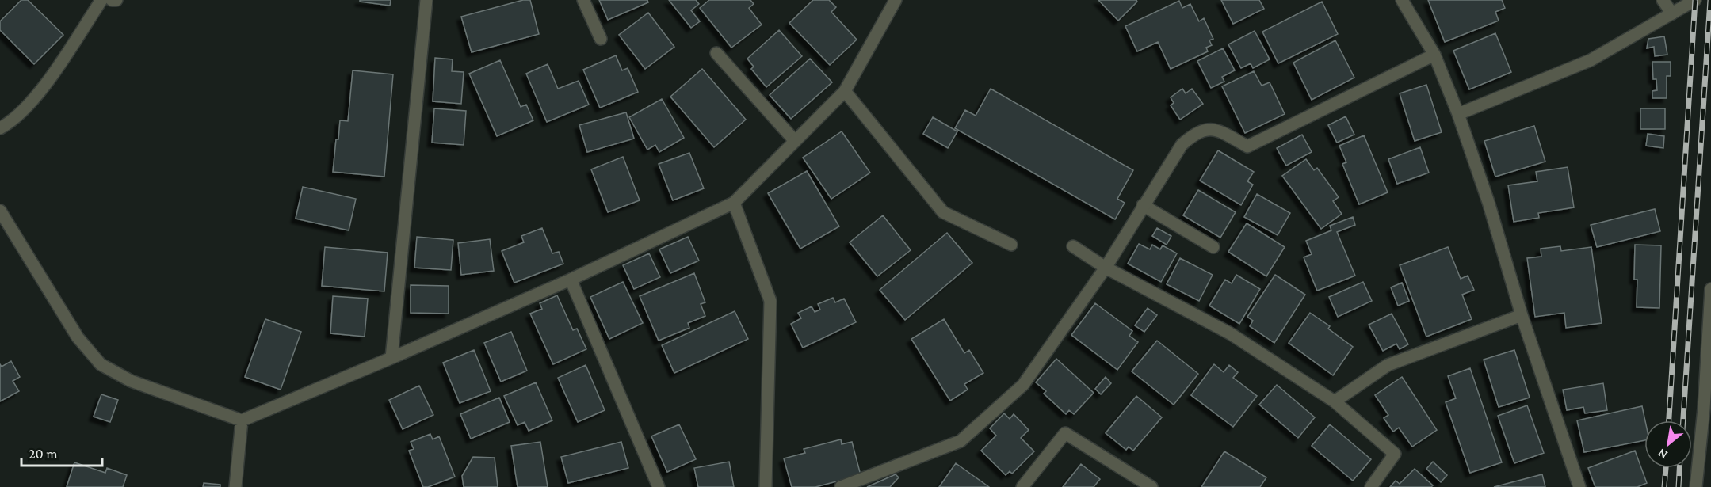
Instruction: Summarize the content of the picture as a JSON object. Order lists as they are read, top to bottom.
{
  "scale_bar": "20 m",
  "north": "bottom left"
}
